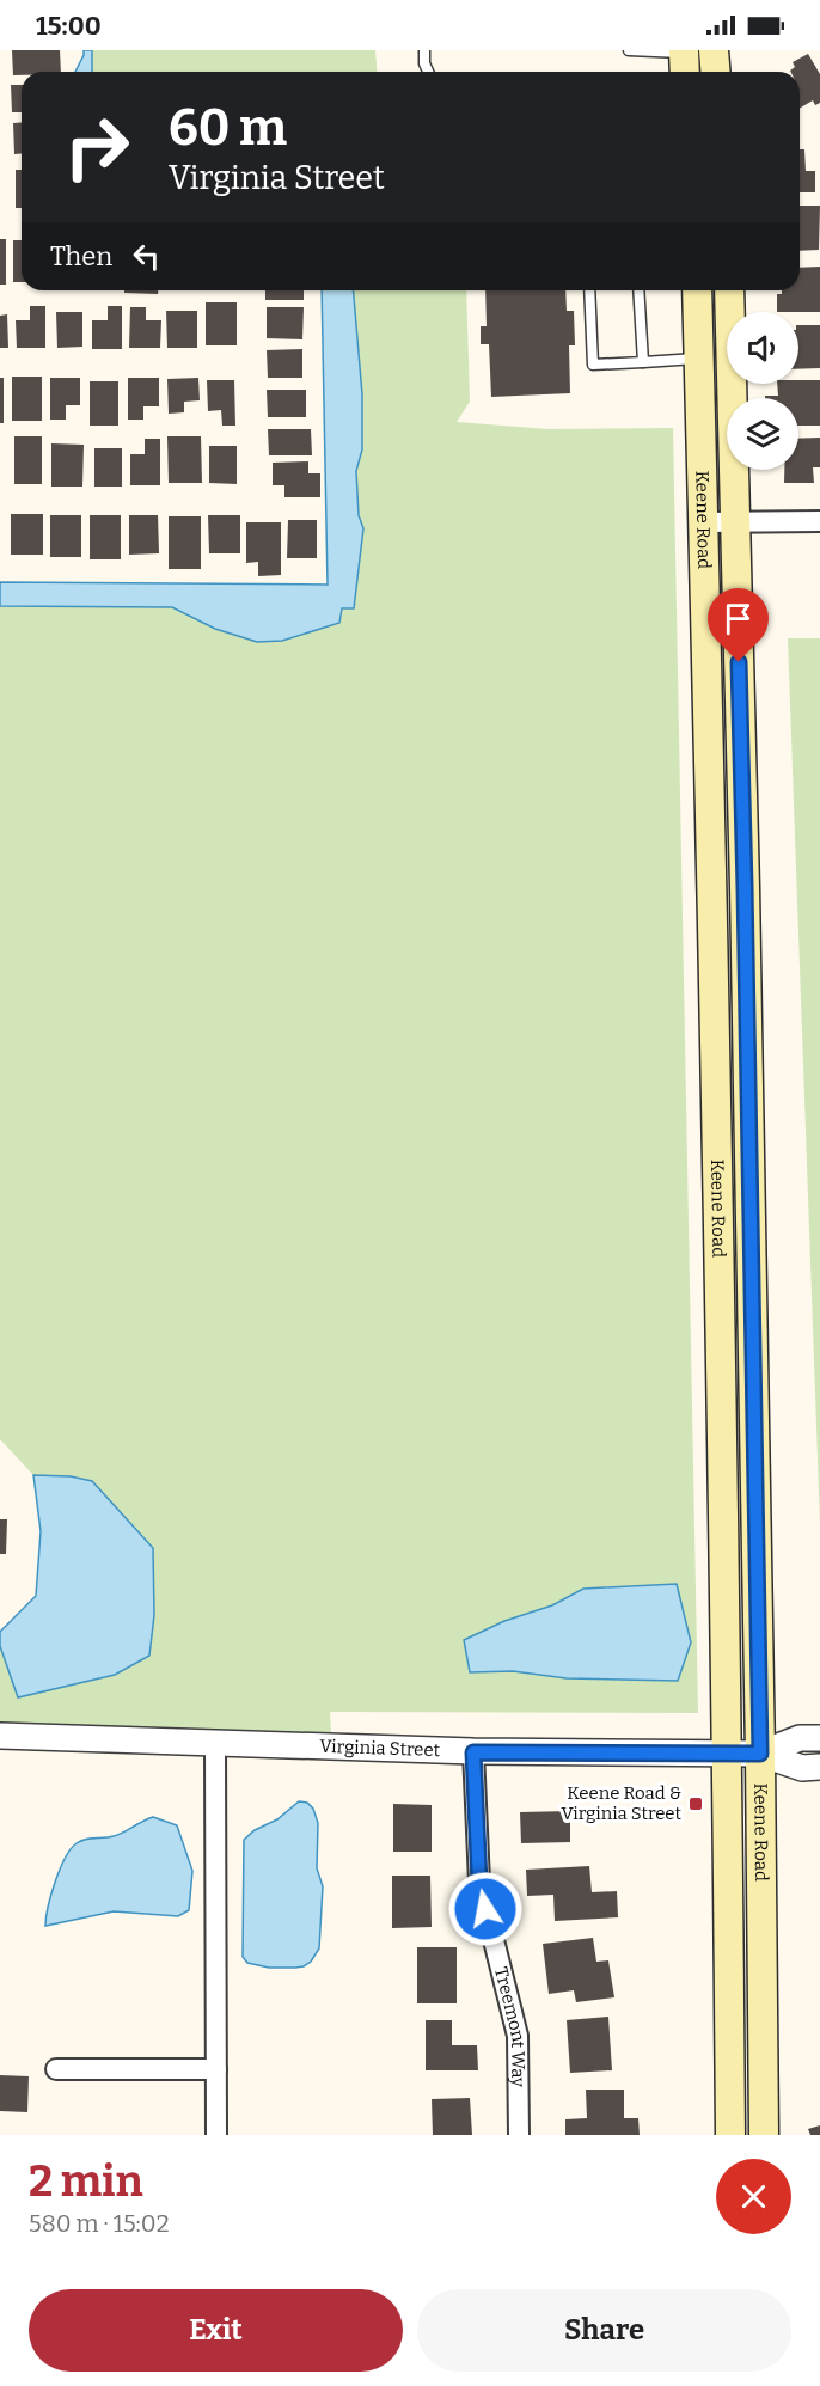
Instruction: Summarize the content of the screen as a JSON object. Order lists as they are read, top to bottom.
{
  "streets": {
    "main road": ["Keene Road"],
    "street": ["Virginia Street", "Treemont Way"]
  },
  "crossings": [
    ["Keene Road", "Virginia Street"],
    ["Virginia Street", "Treemont Way"]
  ],
  "places": {
    "transit": ["Keene Road & Virginia Street"]
  },
  "page": {
    "status": "15:00",
    "turn": ["60 m", "Virginia Street"],
    "then": "Then",
    "heading": ["2 min", "580 m · 15:02"],
    "buttons": ["Exit", "Share"]
  }
}
